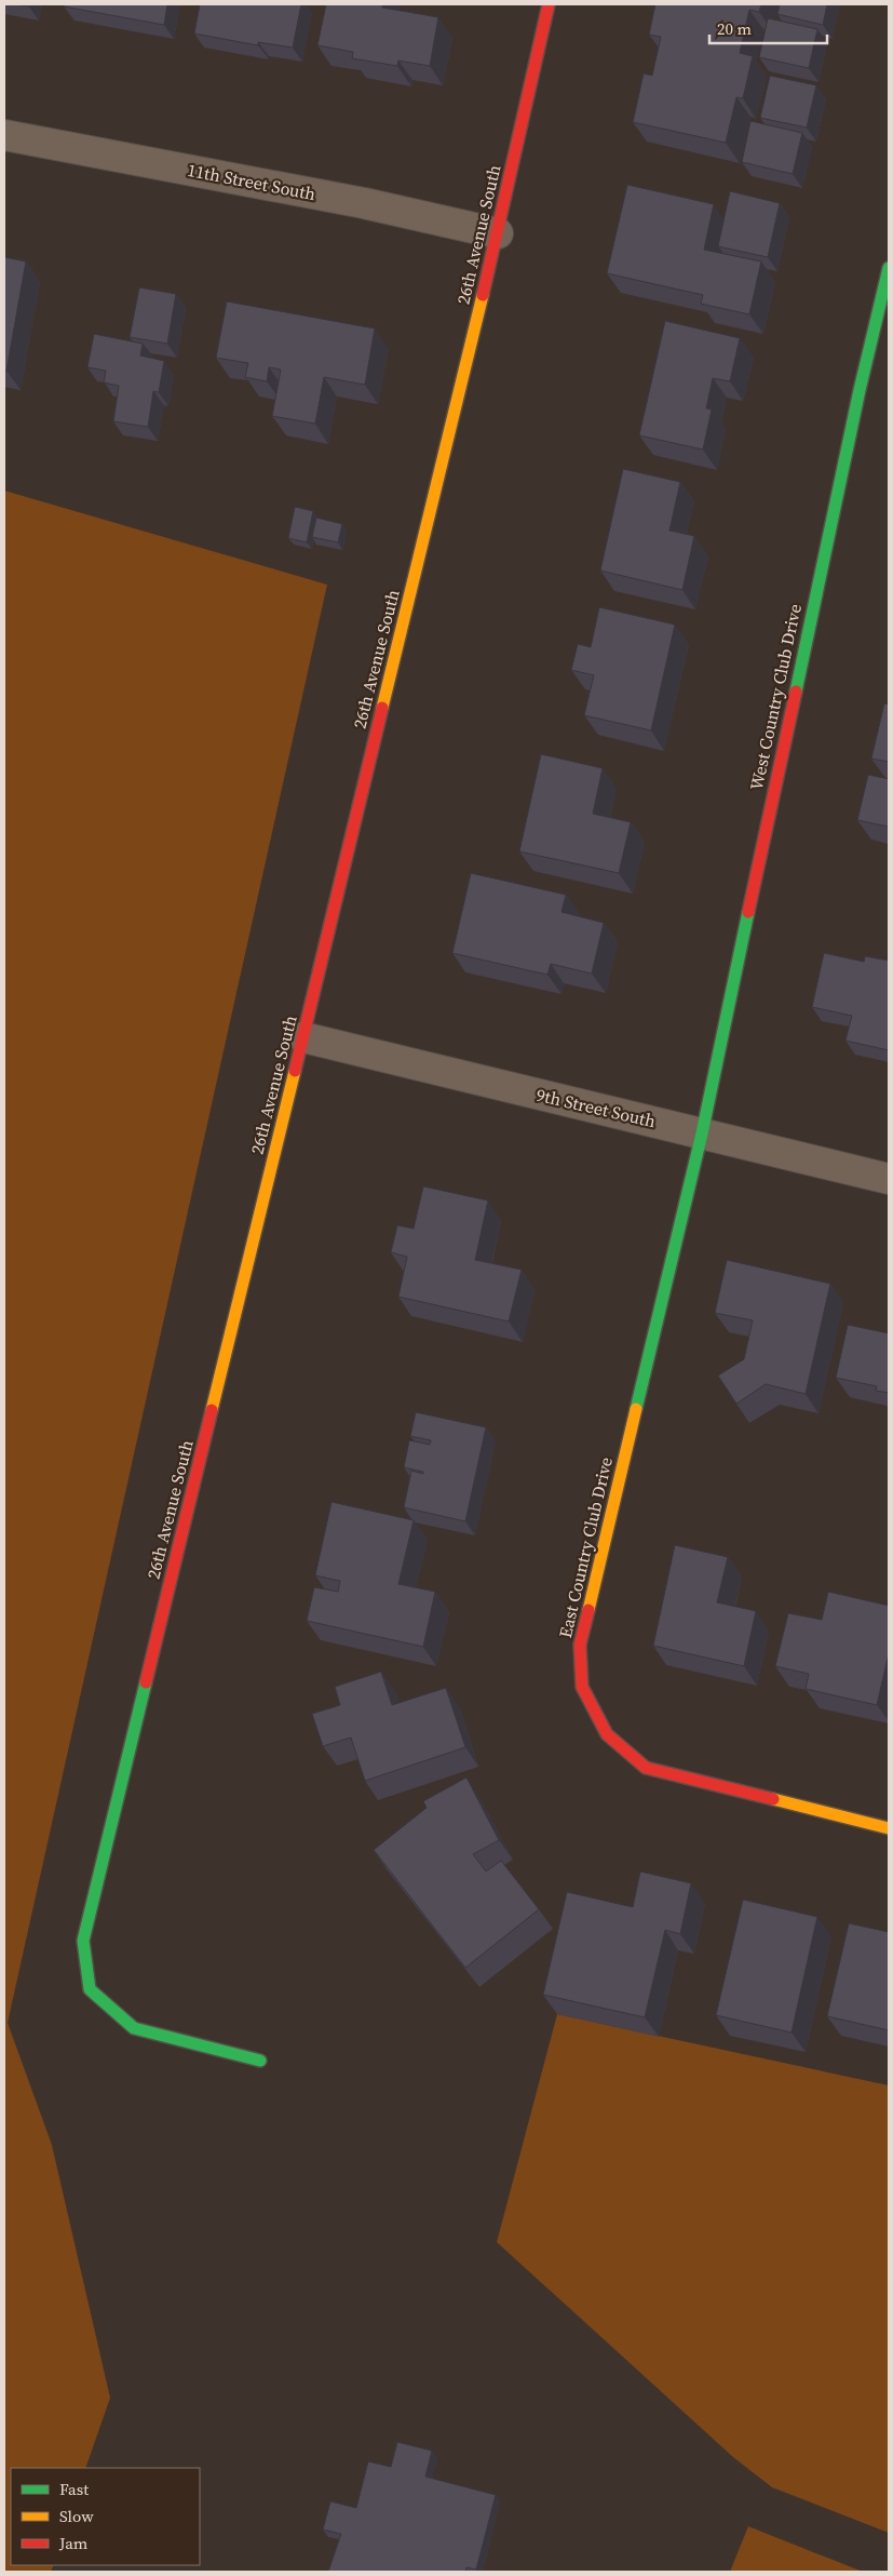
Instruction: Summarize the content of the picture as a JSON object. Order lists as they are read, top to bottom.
{
  "streets": {
    "street": [
      "11th Street South",
      "26th Avenue South",
      "West Country Club Drive",
      "9th Street South",
      "East Country Club Drive"
    ]
  },
  "crossings": [
    ["11th Street South", "26th Avenue South"],
    ["26th Avenue South", "9th Street South"],
    ["West Country Club Drive", "9th Street South"],
    ["West Country Club Drive", "East Country Club Drive"],
    ["9th Street South", "East Country Club Drive"]
  ],
  "legend": ["Fast", "Slow", "Jam"],
  "scale_bar": "20 m"
}
